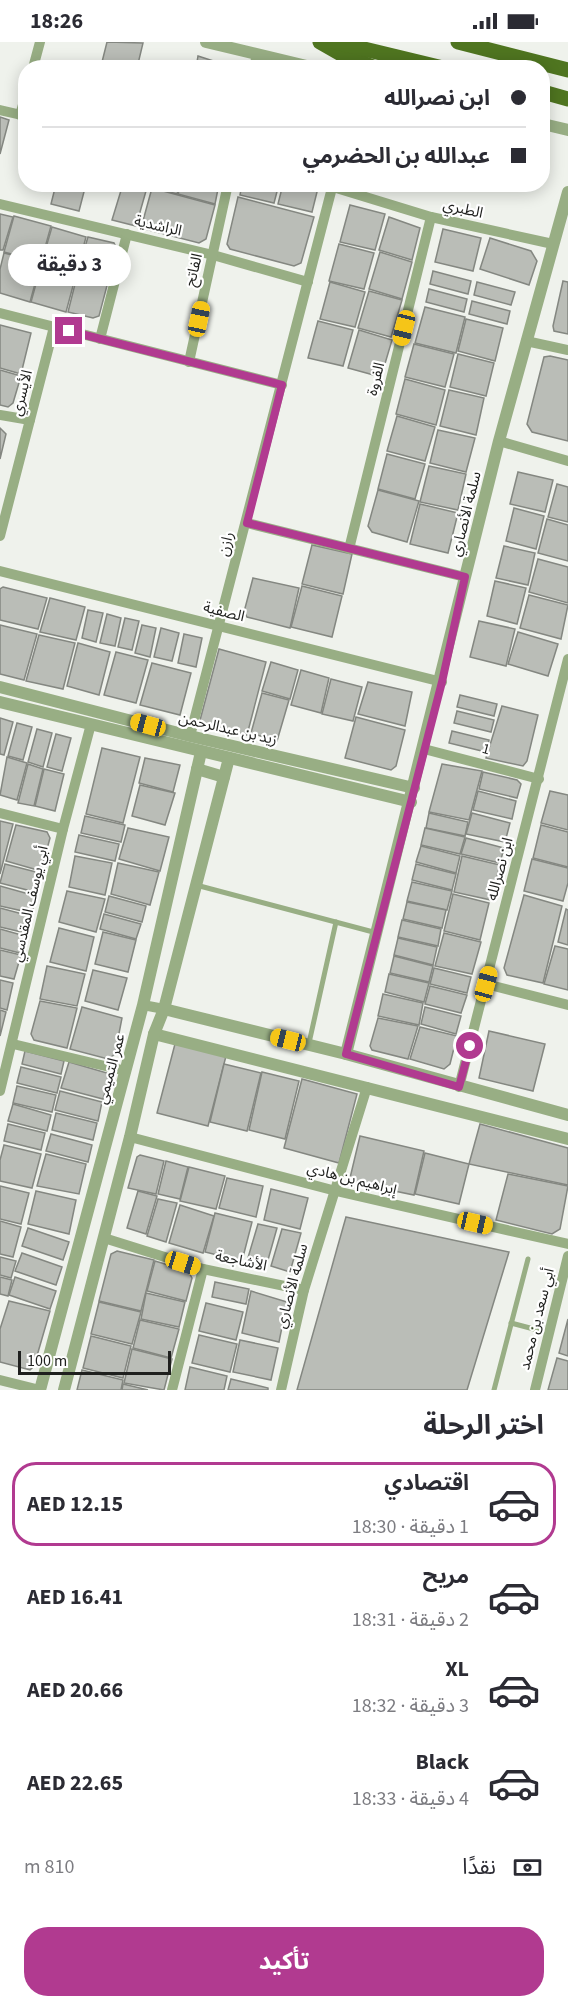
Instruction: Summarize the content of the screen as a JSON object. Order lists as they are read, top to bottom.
{
  "streets": {
    "street": [
      "الطبري",
      "الراشدية",
      "الفاتح",
      "الفروة",
      "الأيسري",
      "سلمة الأنصاري",
      "رازن",
      "الصفية",
      "زيد بن عبدالرحمن",
      "1",
      "ابن نصرالله",
      "أبي يوسف المقدسي",
      "عمر التميمي",
      "إبراهيم بن هادي",
      "الأشاجعة",
      "أبي سعد بن محمد"
    ]
  },
  "crossings": [
    ["الطبري", "الفروة"],
    ["الطبري", "سلمة الأنصاري"],
    ["الراشدية", "الفاتح"],
    ["الراشدية", "رازن"],
    ["سلمة الأنصاري", "الصفية"],
    ["سلمة الأنصاري", "زيد بن عبدالرحمن"],
    ["سلمة الأنصاري", "1"],
    ["سلمة الأنصاري", "إبراهيم بن هادي"],
    ["سلمة الأنصاري", "الأشاجعة"],
    ["رازن", "الصفية"],
    ["رازن", "زيد بن عبدالرحمن"],
    ["زيد بن عبدالرحمن", "أبي يوسف المقدسي"],
    ["زيد بن عبدالرحمن", "عمر التميمي"],
    ["1", "ابن نصرالله"]
  ],
  "scale_bar": "100 m",
  "page": {
    "status": "18:26",
    "banner": ["ابن نصرالله", "عبدالله بن الحضرمي"],
    "bubble": "3 دقيقة",
    "scale": "100 m",
    "heading": "اختر الرحلة",
    "list": [
      {
        "name": "اقتصادي",
        "note": "1 دقيقة · 18:30",
        "value": "AED 12.15"
      },
      {
        "name": "مريح",
        "note": "2 دقيقة · 18:31",
        "value": "AED 16.41"
      },
      {
        "name": "XL",
        "note": "3 دقيقة · 18:32",
        "value": "AED 20.66"
      },
      {
        "name": "Black",
        "note": "4 دقيقة · 18:33",
        "value": "AED 22.65"
      }
    ],
    "pay": ["نقدًا", "810 m"],
    "buttons": "تأكيد"
  }
}
